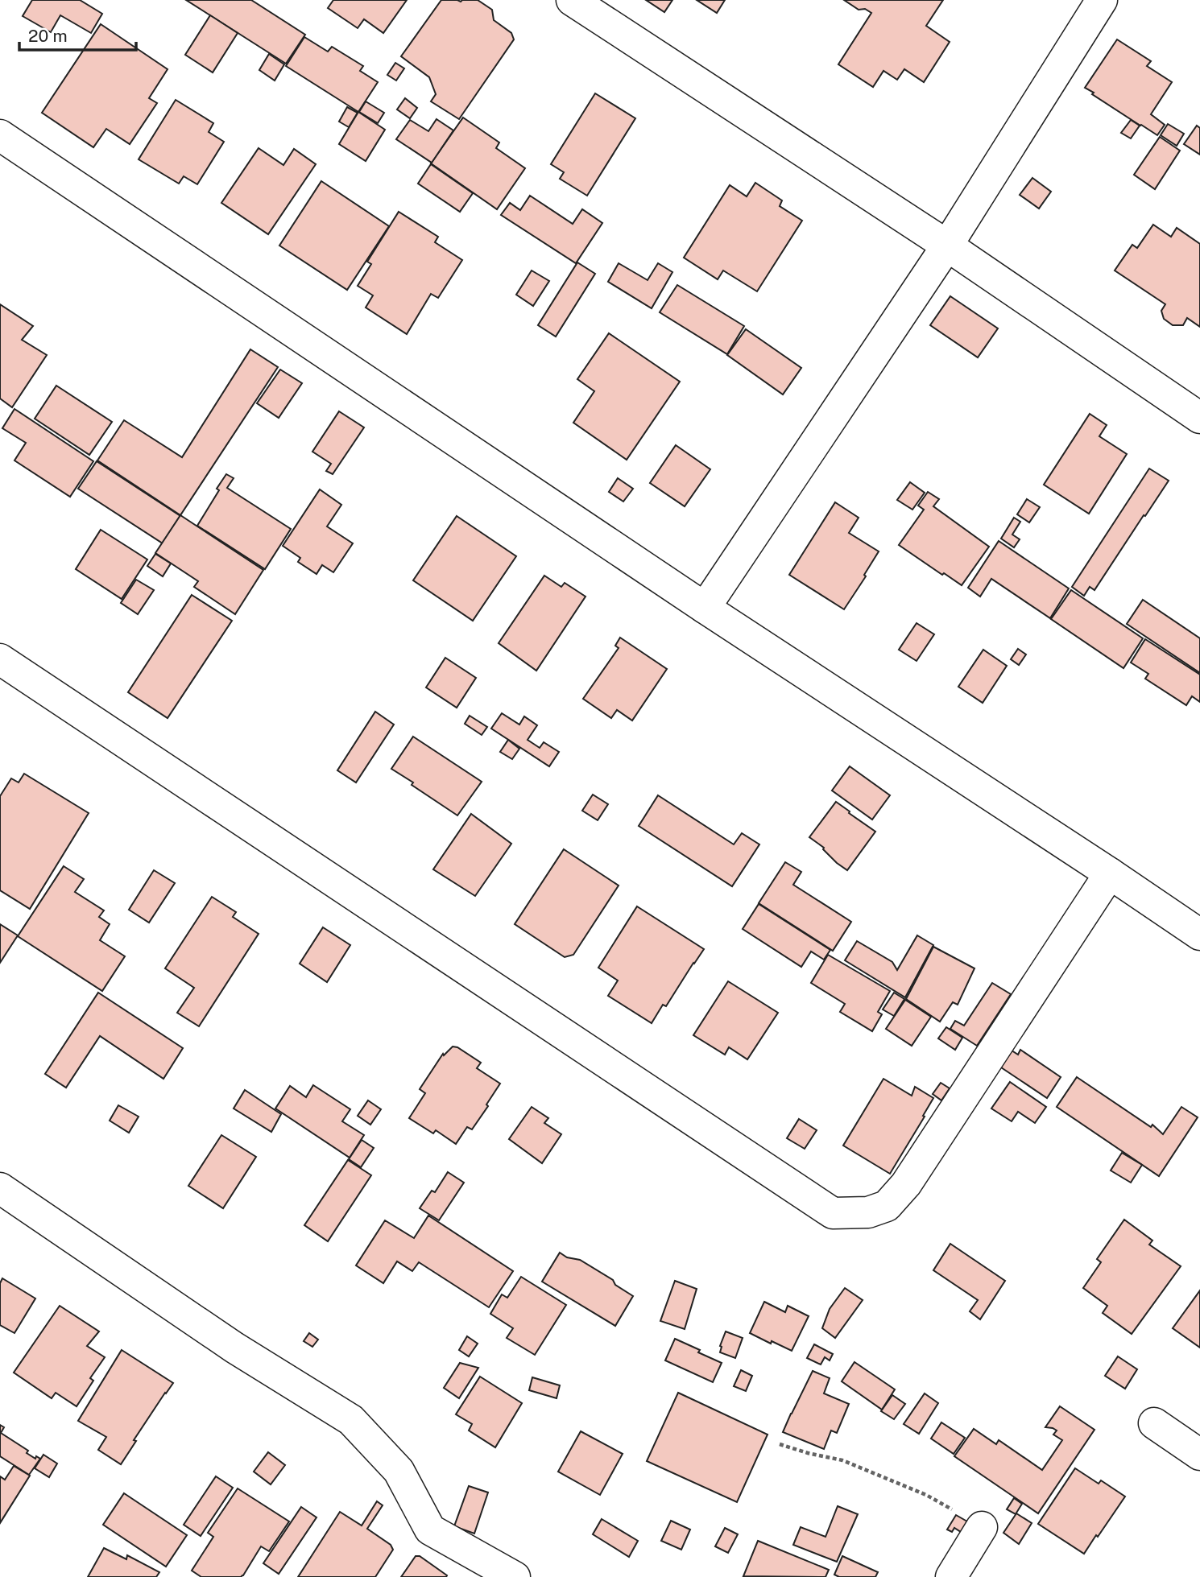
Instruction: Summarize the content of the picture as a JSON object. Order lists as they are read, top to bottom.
{
  "scale_bar": "20 m"
}
